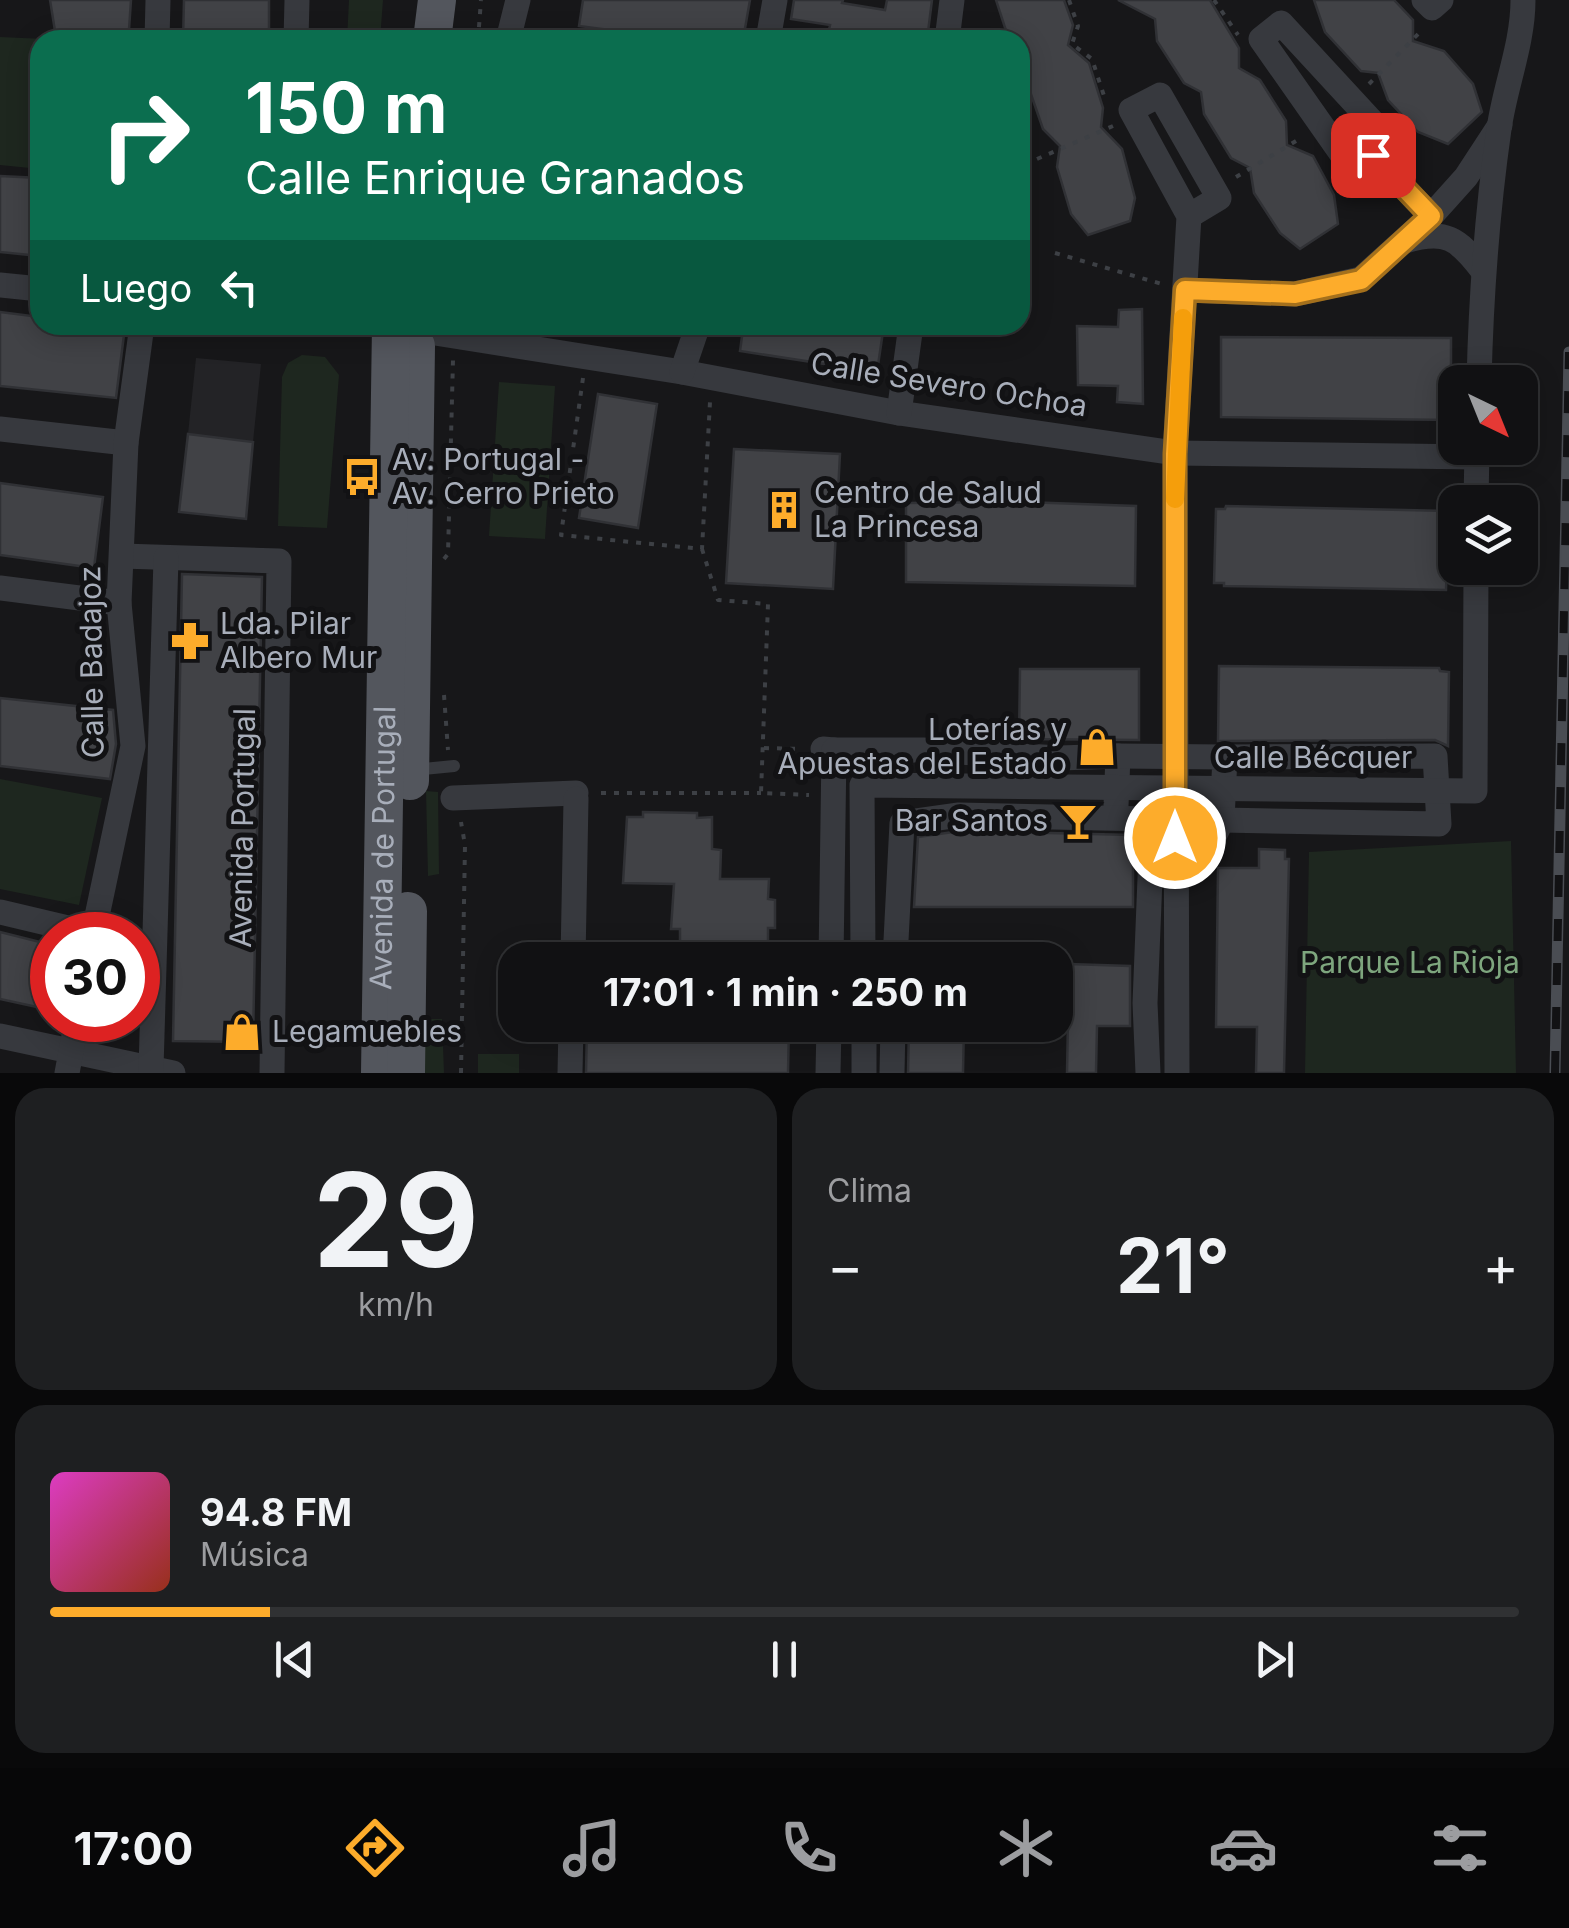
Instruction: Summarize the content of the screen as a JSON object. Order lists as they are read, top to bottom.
{
  "streets": {
    "main road": ["Avenida de Portugal"],
    "street": [
      "Calle Severo Ochoa",
      "Calle Badajoz",
      "Calle Bécquer",
      "Avenida Portugal"
    ]
  },
  "crossings": [
    ["Calle Badajoz", "Avenida Portugal"]
  ],
  "parks": ["Parque La Rioja"],
  "places": {
    "bus stop": ["Av. Portugal - Av. Cerro Prieto"],
    "building": ["Centro de Salud La Princesa"],
    "pharmacy": ["Lda. Pilar Albero Mur"],
    "shop": ["Loterías y Apuestas del Estado", "Legamuebles"],
    "bar": ["Bar Santos"]
  },
  "north": "bottom right",
  "page": {
    "turn": ["150 m", "Calle Enrique Granados"],
    "then": "Luego",
    "limit": "30",
    "trip": "17:01 · 1 min · 250 m",
    "tile": [
      ["29", "km/h"],
      "Clima"
    ],
    "heat": ["−", "21°", "+"],
    "song": ["94.8 FM", "Música"],
    "tabs": "17:00"
  }
}
